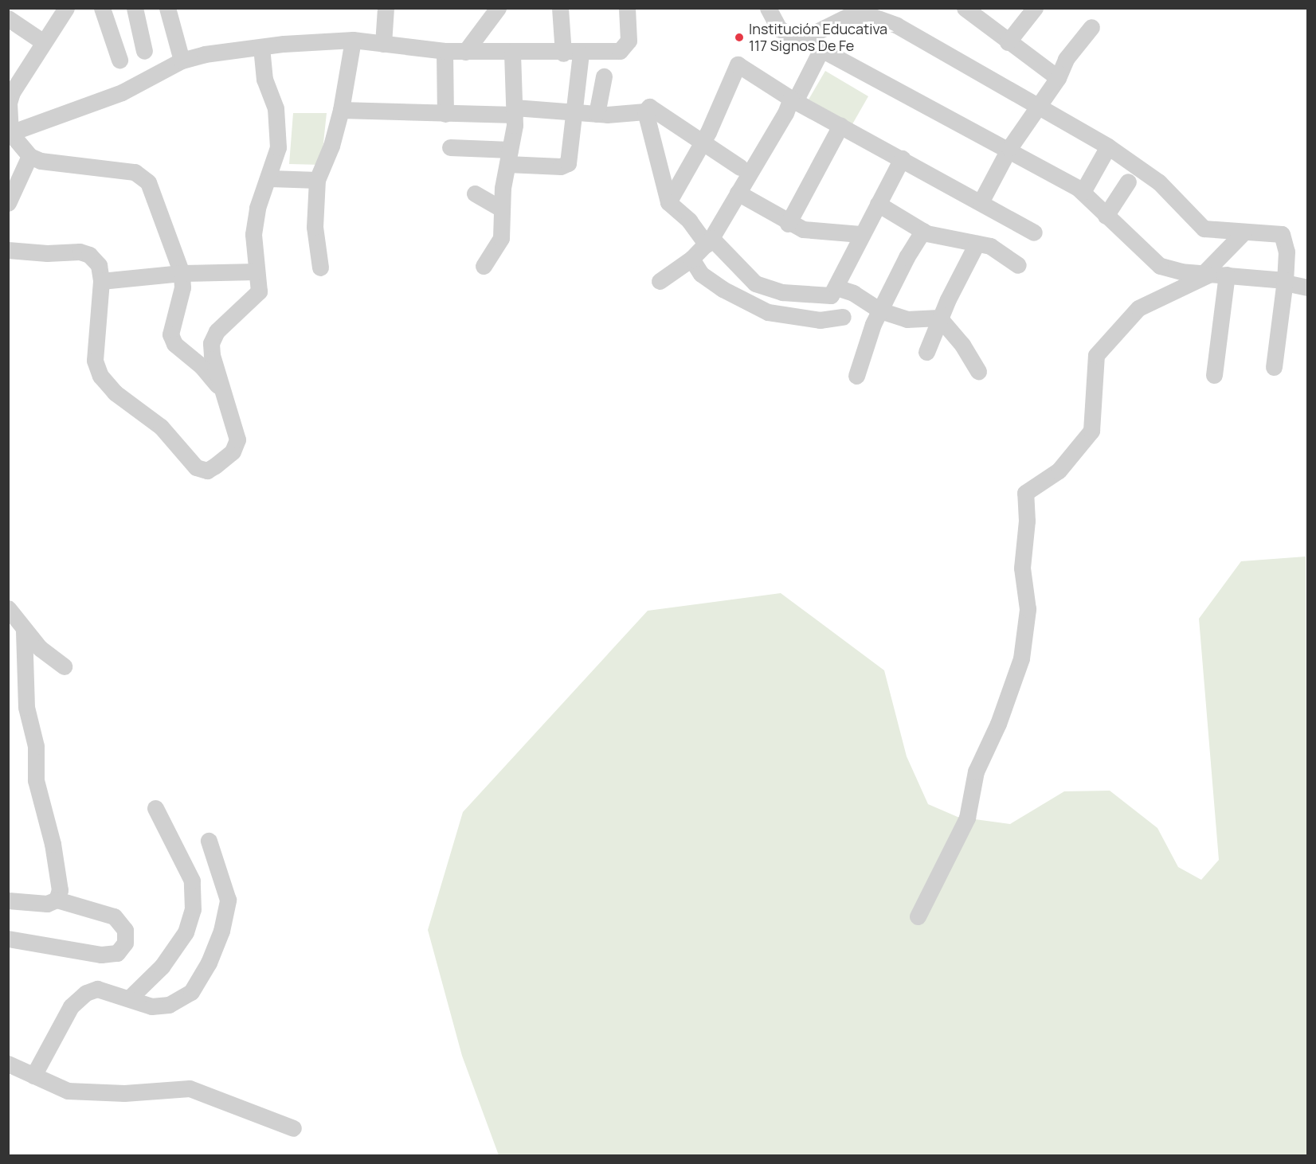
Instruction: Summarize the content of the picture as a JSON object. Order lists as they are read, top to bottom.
{
  "places": ["Institución Educativa 117 Signos De Fe"]
}
